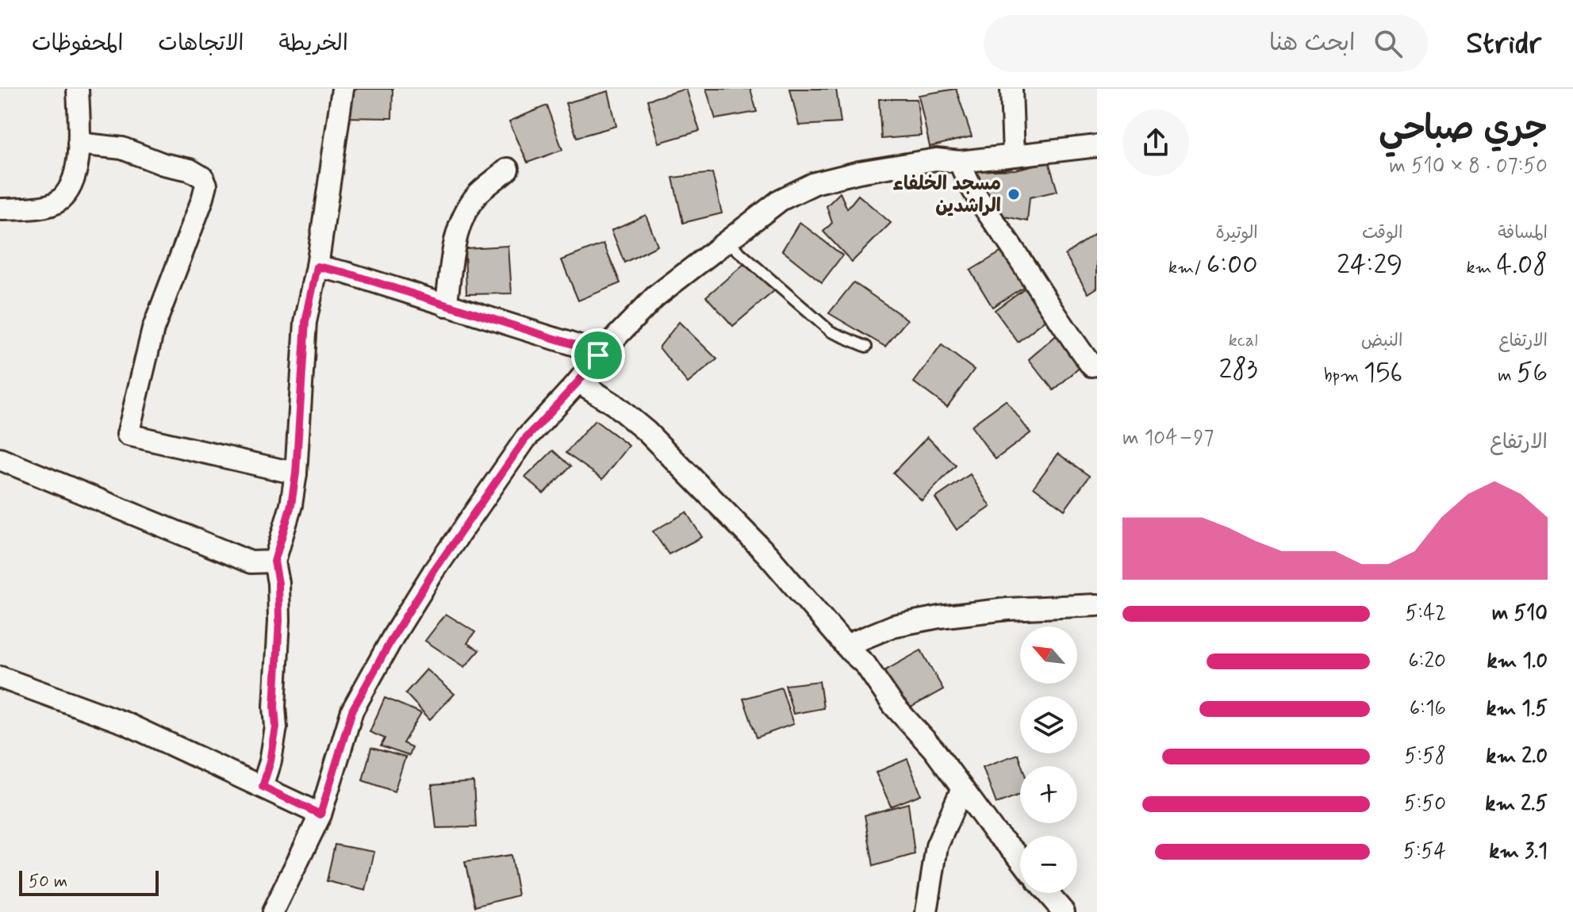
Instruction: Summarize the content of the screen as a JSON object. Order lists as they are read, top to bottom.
{
  "places": ["مسجد الخلفاء الراشدين"],
  "scale_bar": "50 m",
  "north": "top left",
  "page": {
    "header": "Stridr",
    "search": "ابحث هنا",
    "nav": ["الخريطة", "الاتجاهات", "المحفوظات"],
    "heading": ["جري صباحي", "07:50 · 8 × 510 m"],
    "stats": [
      ["المسافة", "4.08 km"],
      ["الوقت", "24:29"],
      ["الوتيرة", "6:00 /km"],
      ["الارتفاع", "56 m"],
      ["النبض", "156 bpm"],
      ["kcal", "283"]
    ],
    "chart": ["الارتفاع", "97–104 m"],
    "list": [
      {
        "name": "510 m",
        "note": "5:42"
      },
      {
        "name": "1.0 km",
        "note": "6:20"
      },
      {
        "name": "1.5 km",
        "note": "6:16"
      },
      {
        "name": "2.0 km",
        "note": "5:58"
      },
      {
        "name": "2.5 km",
        "note": "5:50"
      },
      {
        "name": "3.1 km",
        "note": "5:54"
      }
    ],
    "map_buttons": ["+", "−"],
    "scale": "50 m"
  }
}
